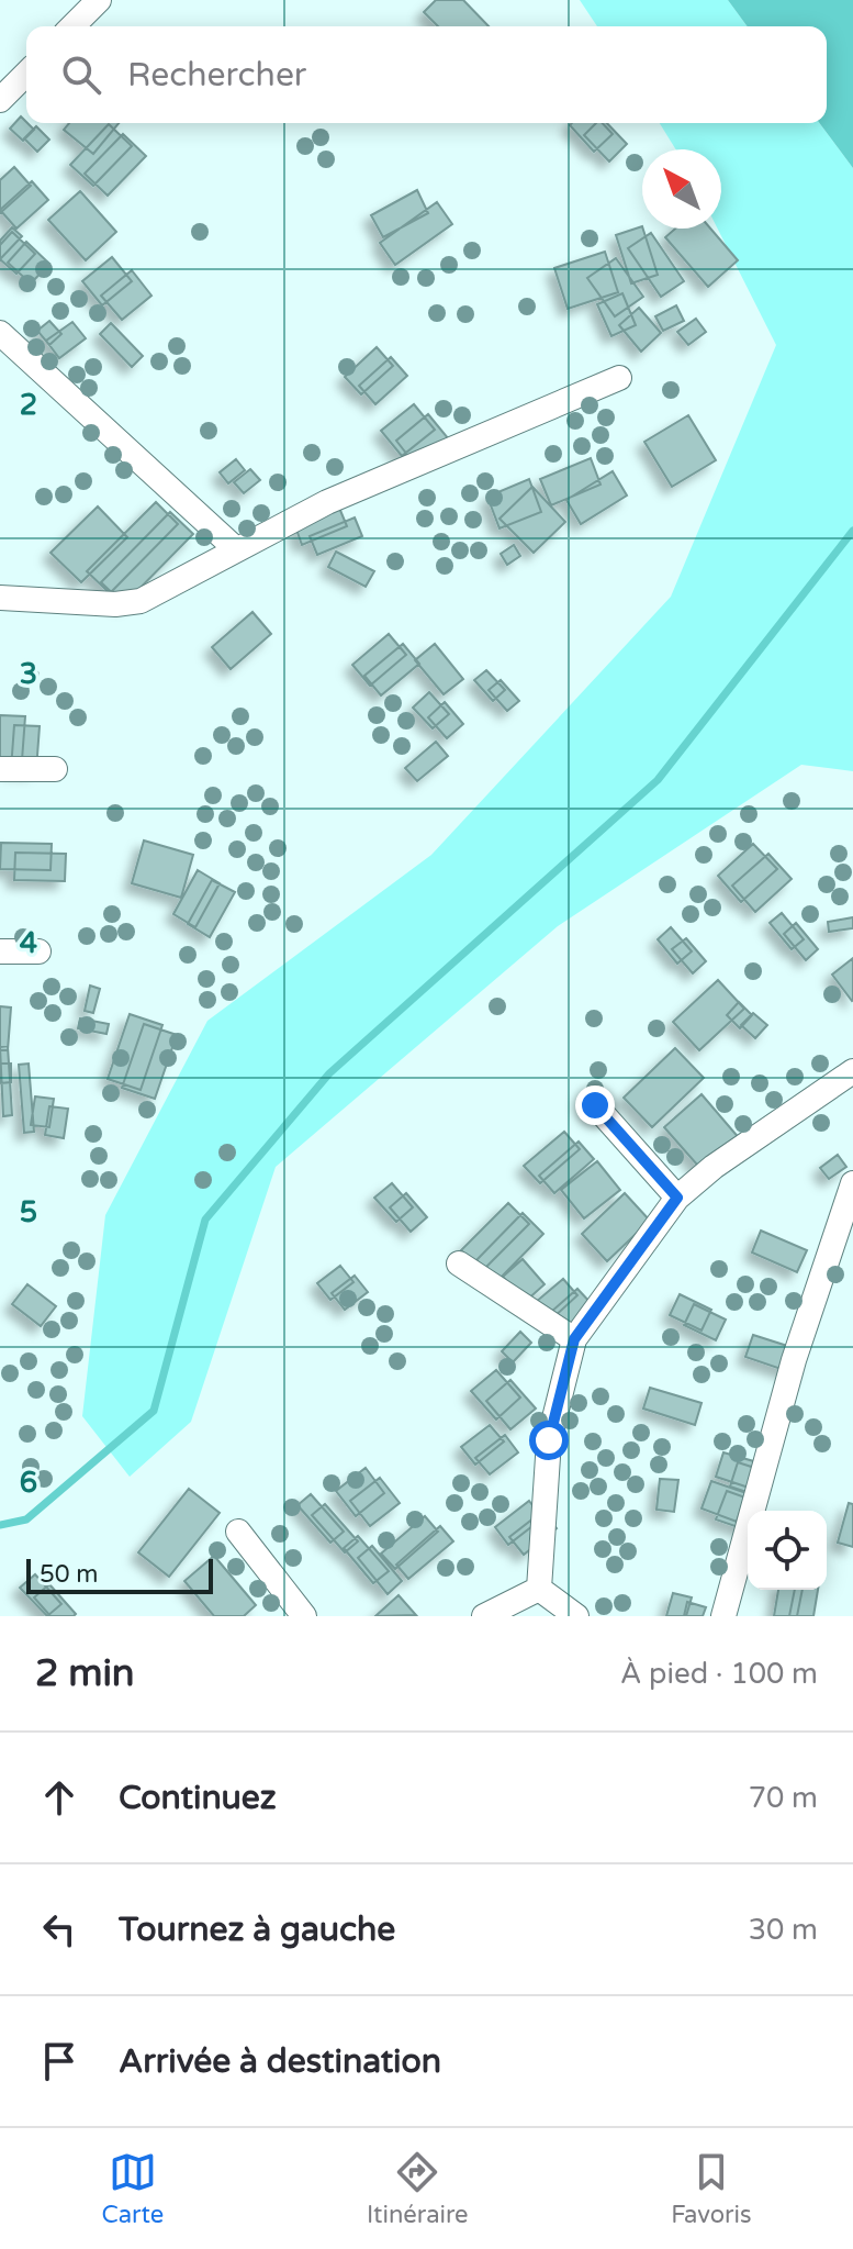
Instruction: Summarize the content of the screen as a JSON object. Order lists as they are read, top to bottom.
{
  "scale_bar": "50 m",
  "north": "top left",
  "page": {
    "search": "Rechercher",
    "scale": "50 m",
    "heading": ["2 min", "À pied · 100 m"],
    "list": [
      ["Continuez", "70 m"],
      ["Tournez à gauche", "30 m"],
      "Arrivée à destination"
    ],
    "nav": ["Carte", "Itinéraire", "Favoris"]
  },
  "grid": {
    "rows": [
      "2",
      "3",
      "4",
      "5",
      "6"
    ]
  }
}
